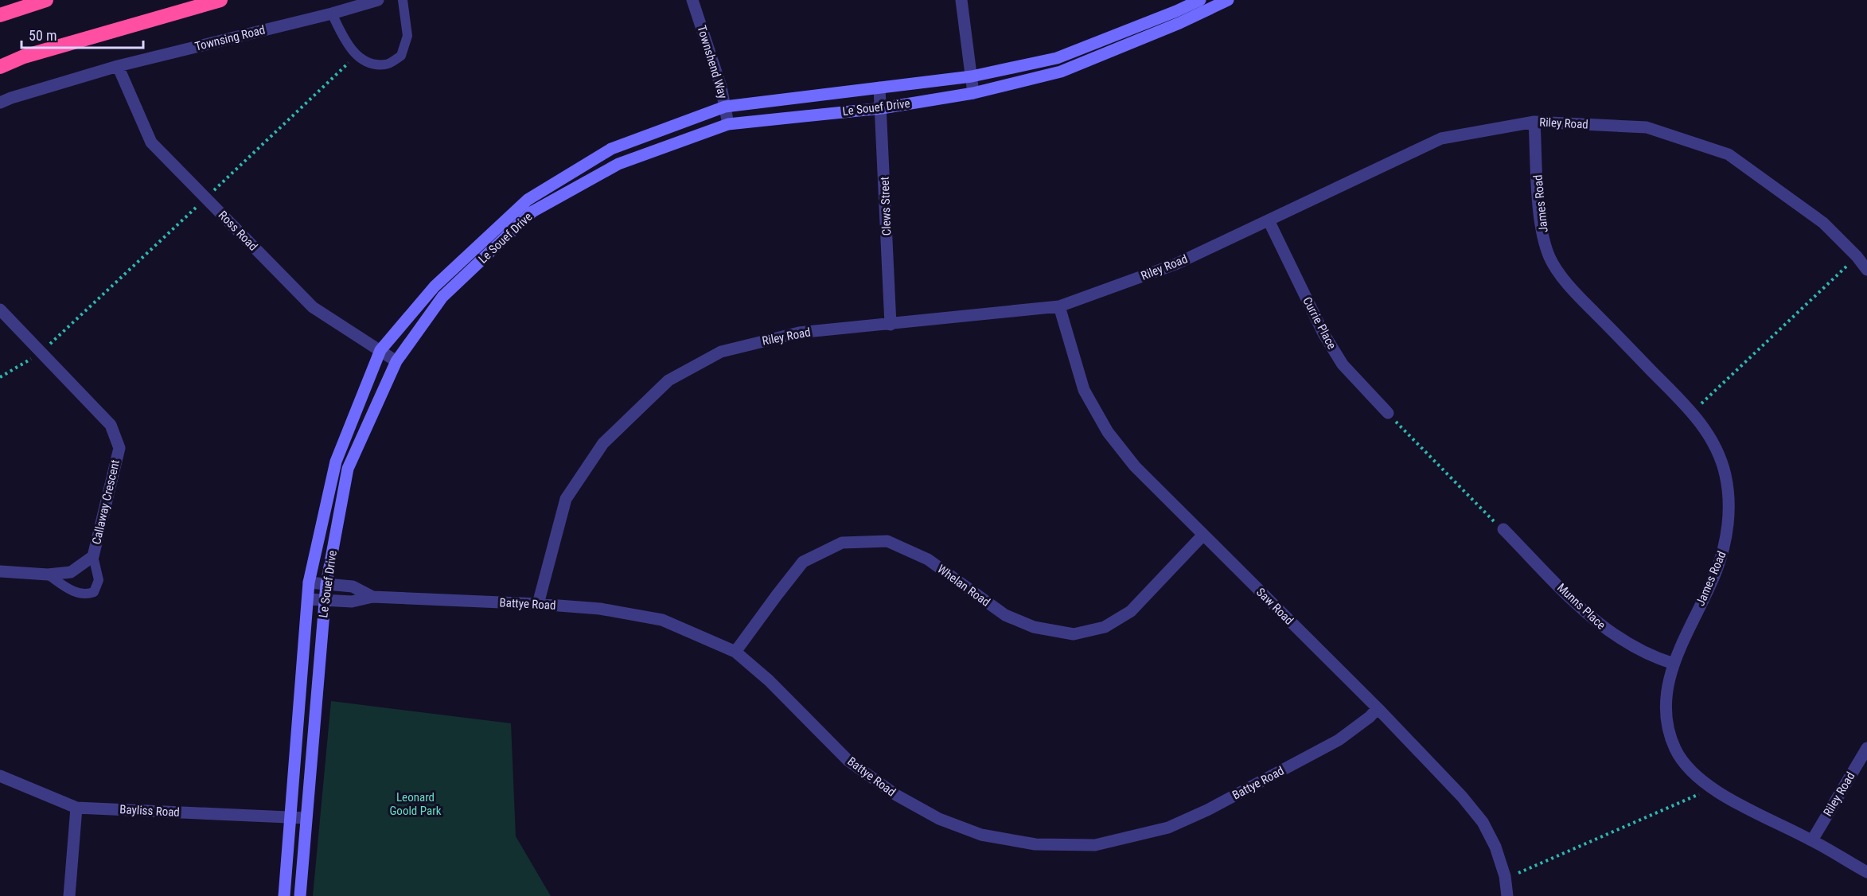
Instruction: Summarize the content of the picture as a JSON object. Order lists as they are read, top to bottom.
{
  "streets": {
    "street": [
      "Townsing Road",
      "Townshend Way",
      "Le Souef Drive",
      "Riley Road",
      "James Road",
      "Clews Street",
      "Ross Road",
      "Currie Place",
      "Callaway Crescent",
      "Whelan Road",
      "Battye Road",
      "Saw Road",
      "Munns Place",
      "Bayliss Road"
    ]
  },
  "crossings": [
    ["Townsing Road", "Ross Road"],
    ["Townshend Way", "Le Souef Drive"],
    ["Le Souef Drive", "Clews Street"],
    ["Le Souef Drive", "Ross Road"],
    ["Le Souef Drive", "Battye Road"],
    ["Le Souef Drive", "Bayliss Road"],
    ["Riley Road", "James Road"],
    ["Riley Road", "Clews Street"],
    ["Riley Road", "Currie Place"],
    ["Riley Road", "Battye Road"],
    ["Riley Road", "Saw Road"],
    ["James Road", "Munns Place"],
    ["Whelan Road", "Battye Road"],
    ["Whelan Road", "Saw Road"],
    ["Battye Road", "Saw Road"]
  ],
  "parks": ["Leonard Goold Park"],
  "scale_bar": "50 m"
}
